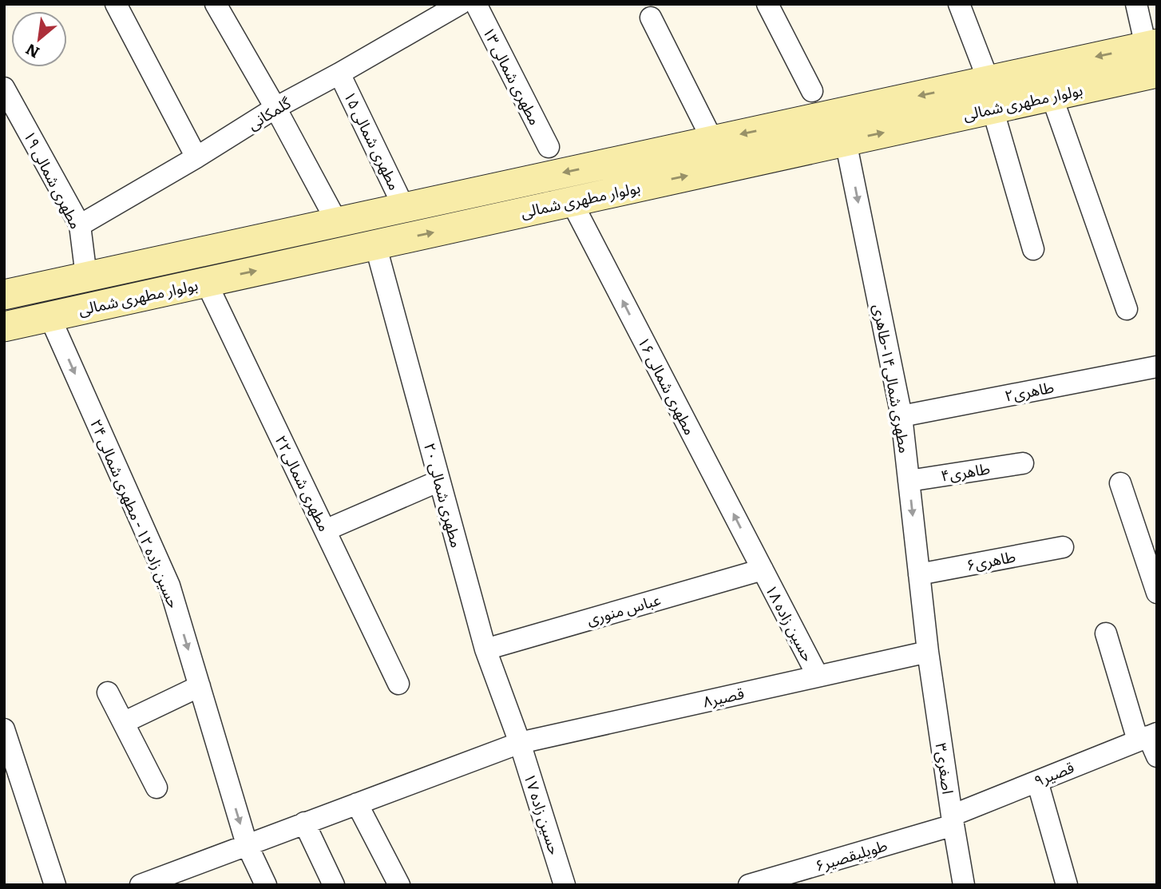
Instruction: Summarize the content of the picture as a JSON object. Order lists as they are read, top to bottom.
{
  "streets": {
    "main road": ["بولوار مطهری شمالی"],
    "street": [
      "مطهری شمالی ۱۳",
      "گلمکانی",
      "مطهری شمالی ۱۵",
      "مطهری شمالی ۱۹",
      "مطهری شمالی۱۴-طاهری",
      "مطهری شمالی ۱۶",
      "طاهری۲",
      "طاهری۴",
      "مطهری شمالی۲۲",
      "مطهری شمالی ۲۰",
      "حسین زاده ۱۲ - مطهری شمالی ۲۴",
      "طاهری۶",
      "عباس منوری",
      "حسین زاده ۱۸",
      "قصیر۸",
      "اصغری۳",
      "قصیر۹",
      "حسین زاده ۱۷",
      "طویلیقصیر۶"
    ]
  },
  "crossings": [
    ["بولوار مطهری شمالی", "مطهری شمالی ۱۵"],
    ["بولوار مطهری شمالی", "مطهری شمالی ۱۹"],
    ["بولوار مطهری شمالی", "مطهری شمالی۱۴-طاهری"],
    ["بولوار مطهری شمالی", "مطهری شمالی ۱۶"],
    ["بولوار مطهری شمالی", "مطهری شمالی۲۲"],
    ["بولوار مطهری شمالی", "مطهری شمالی ۲۰"],
    ["بولوار مطهری شمالی", "حسین زاده ۱۲ - مطهری شمالی ۲۴"],
    ["گلمکانی", "مطهری شمالی ۱۵"],
    ["گلمکانی", "مطهری شمالی ۱۹"],
    ["مطهری شمالی۱۴-طاهری", "طاهری۲"],
    ["مطهری شمالی۱۴-طاهری", "طاهری۴"],
    ["مطهری شمالی۱۴-طاهری", "طاهری۶"],
    ["مطهری شمالی۱۴-طاهری", "قصیر۸"],
    ["مطهری شمالی۱۴-طاهری", "اصغری۳"],
    ["مطهری شمالی ۱۶", "عباس منوری"],
    ["مطهری شمالی ۱۶", "حسین زاده ۱۸"],
    ["مطهری شمالی ۲۰", "عباس منوری"],
    ["مطهری شمالی ۲۰", "قصیر۸"],
    ["مطهری شمالی ۲۰", "حسین زاده ۱۷"],
    ["حسین زاده ۱۲ - مطهری شمالی ۲۴", "قصیر۸"],
    ["عباس منوری", "حسین زاده ۱۸"],
    ["حسین زاده ۱۸", "قصیر۸"],
    ["قصیر۸", "اصغری۳"],
    ["قصیر۸", "حسین زاده ۱۷"],
    ["اصغری۳", "قصیر۹"],
    ["اصغری۳", "طویلیقصیر۶"],
    ["قصیر۹", "طویلیقصیر۶"]
  ],
  "one_way": ["مطهری شمالی ۱۶", "حسین زاده ۱۲ - مطهری شمالی ۲۴"],
  "north": "bottom left"
}
